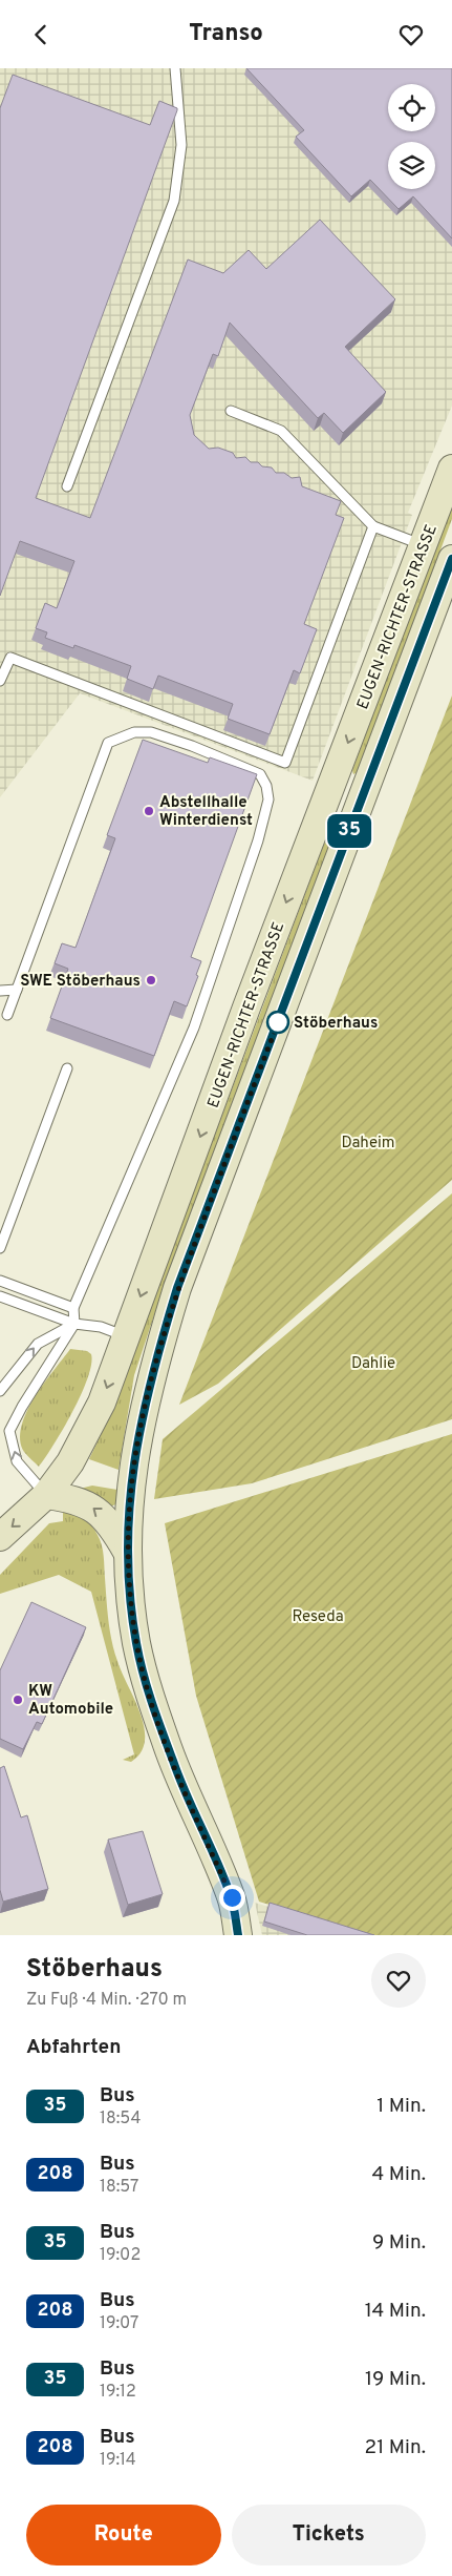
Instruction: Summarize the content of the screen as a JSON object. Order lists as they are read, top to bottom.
{
  "streets": {
    "main road": ["EUGEN-RICHTER-STRASSE"]
  },
  "parks": ["Daheim", "Dahlie", "Reseda"],
  "places": [
    "Abstellhalle Winterdienst",
    "SWE Stöberhaus",
    "Stöberhaus",
    "KW Automobile"
  ],
  "lines": ["bus line 35"],
  "page": {
    "header": "Transo",
    "on_map": "35",
    "heading": [
      ["Stöberhaus", "Zu Fuß · 4 Min. · 270 m"],
      "Abfahrten"
    ],
    "list": [
      {
        "mark": "35",
        "name": "Bus",
        "note": "18:54",
        "value": "1 Min."
      },
      {
        "mark": "208",
        "name": "Bus",
        "note": "18:57",
        "value": "4 Min."
      },
      {
        "mark": "35",
        "name": "Bus",
        "note": "19:02",
        "value": "9 Min."
      },
      {
        "mark": "208",
        "name": "Bus",
        "note": "19:07",
        "value": "14 Min."
      },
      {
        "mark": "35",
        "name": "Bus",
        "note": "19:12",
        "value": "19 Min."
      },
      {
        "mark": "208",
        "name": "Bus",
        "note": "19:14",
        "value": "21 Min."
      }
    ],
    "buttons": ["Route", "Tickets"]
  }
}
